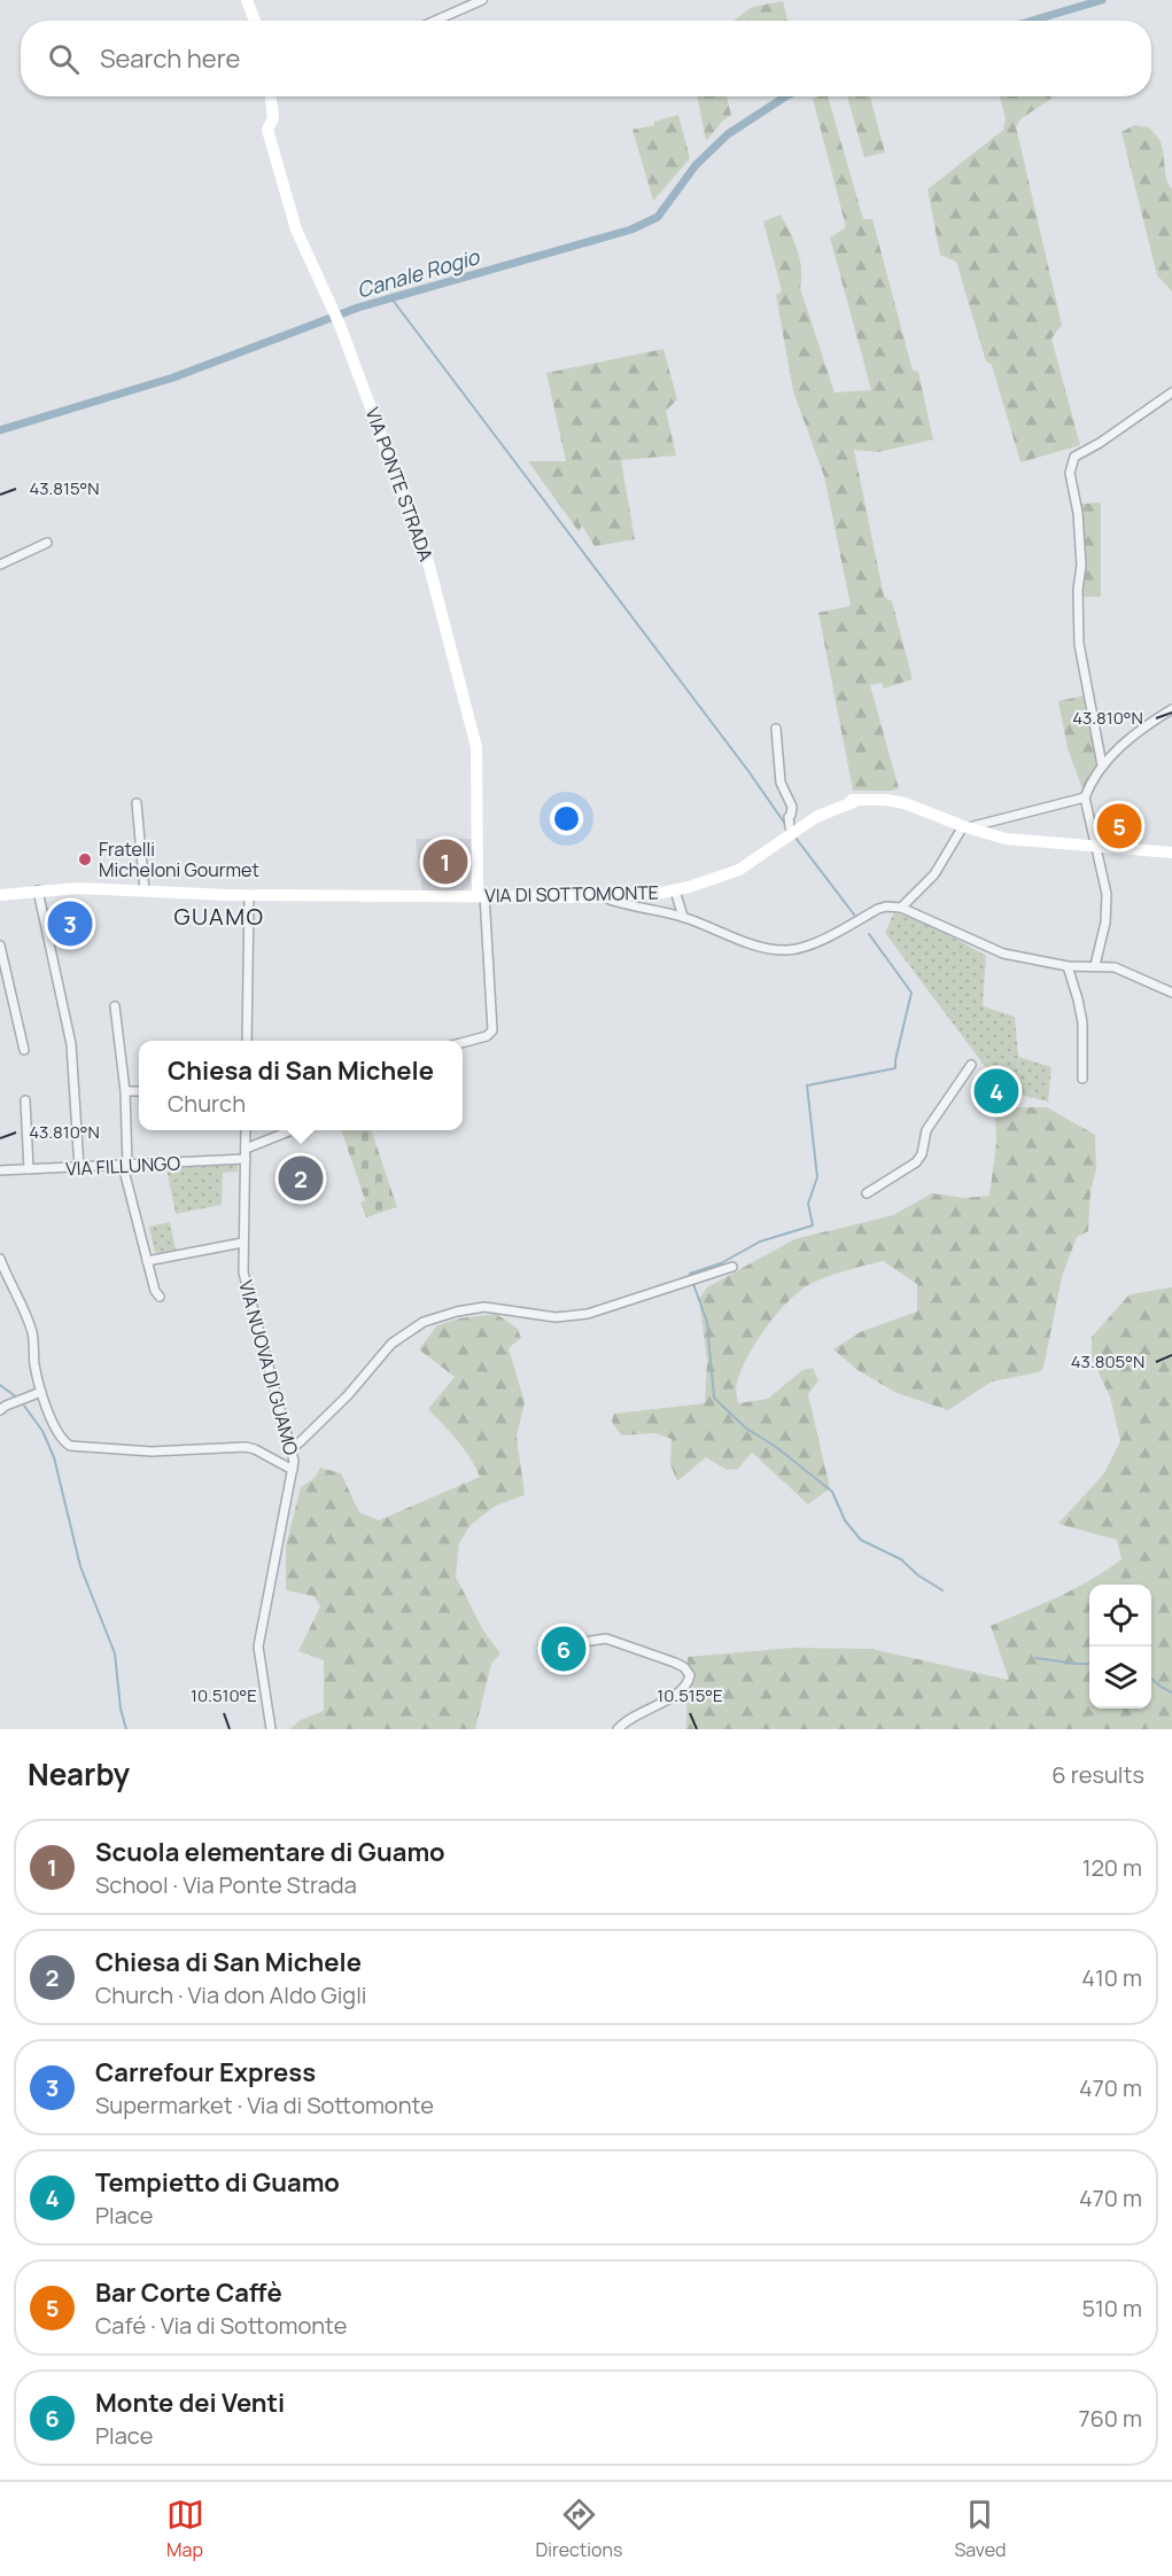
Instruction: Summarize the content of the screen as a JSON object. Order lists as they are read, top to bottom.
{
  "streets": {
    "main road": ["VIA PONTE STRADA", "VIA DI SOTTOMONTE"],
    "street": ["VIA FILLUNGO", "VIA NUOVA DI GUAMO"]
  },
  "crossings": [
    ["VIA PONTE STRADA", "VIA DI SOTTOMONTE"],
    ["VIA FILLUNGO", "VIA NUOVA DI GUAMO"]
  ],
  "districts": ["GUAMO"],
  "water": ["Canale Rogio"],
  "places": ["Fratelli Micheloni Gourmet"],
  "page": {
    "search": "Search here",
    "pins": [
      "5",
      "1",
      "3",
      "4",
      "2",
      "6"
    ],
    "popup": ["Chiesa di San Michele", "Church"],
    "heading": ["Nearby", "6 results"],
    "list": [
      {
        "mark": "1",
        "name": "Scuola elementare di Guamo",
        "note": "School · Via Ponte Strada",
        "value": "120 m"
      },
      {
        "mark": "2",
        "name": "Chiesa di San Michele",
        "note": "Church · Via don Aldo Gigli",
        "value": "410 m"
      },
      {
        "mark": "3",
        "name": "Carrefour Express",
        "note": "Supermarket · Via di Sottomonte",
        "value": "470 m"
      },
      {
        "mark": "4",
        "name": "Tempietto di Guamo",
        "note": "Place",
        "value": "470 m"
      },
      {
        "mark": "5",
        "name": "Bar Corte Caffè",
        "note": "Café · Via di Sottomonte",
        "value": "510 m"
      },
      {
        "mark": "6",
        "name": "Monte dei Venti",
        "note": "Place",
        "value": "760 m"
      }
    ],
    "nav": ["Map", "Directions", "Saved"]
  },
  "coordinates": [
    "43.815°N",
    "43.810°N",
    "43.805°N",
    "10.510°E",
    "10.515°E"
  ]
}
